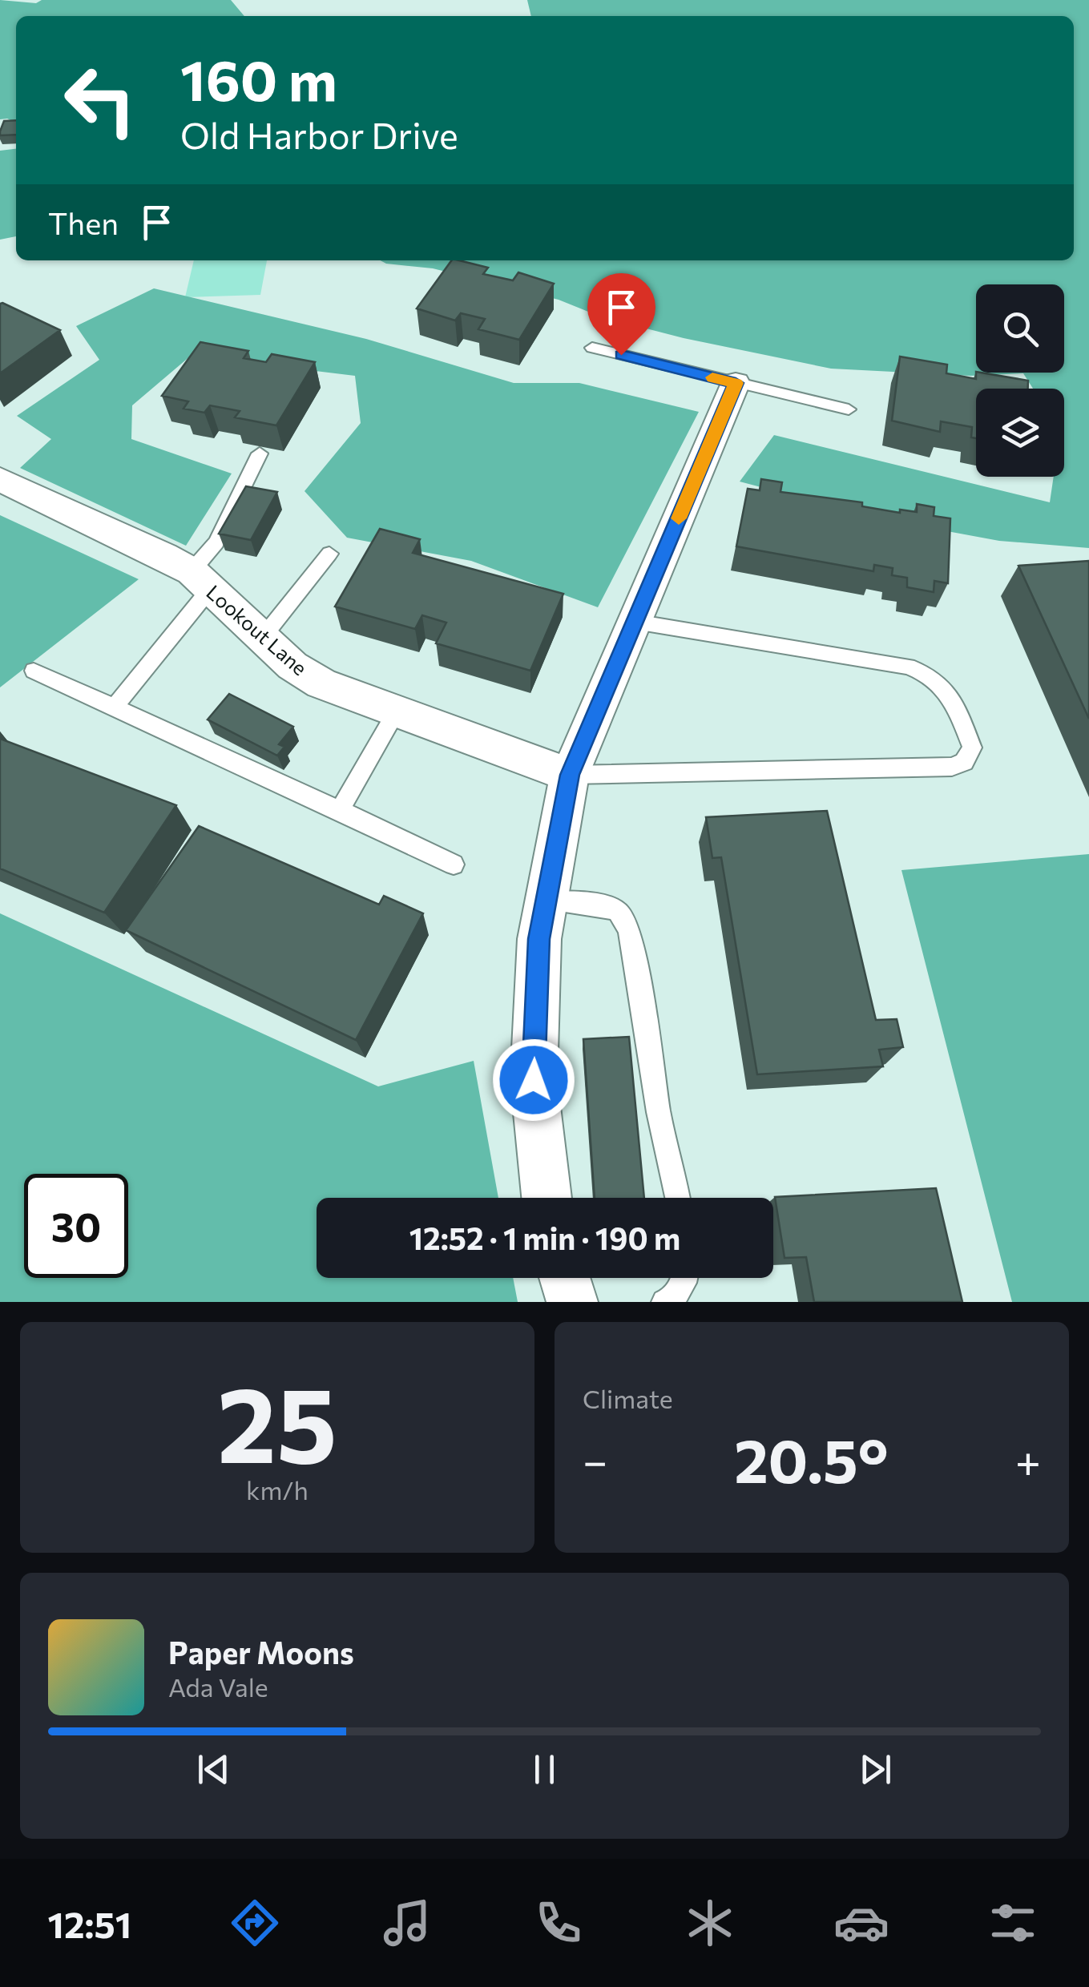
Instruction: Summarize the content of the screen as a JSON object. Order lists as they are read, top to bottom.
{
  "streets": {
    "street": ["Lookout Lane"]
  },
  "page": {
    "turn": ["160 m", "Old Harbor Drive"],
    "then": "Then",
    "limit": "30",
    "trip": "12:52 · 1 min · 190 m",
    "tile": [
      ["25", "km/h"],
      "Climate"
    ],
    "heat": ["−", "20.5°", "+"],
    "song": ["Paper Moons", "Ada Vale"],
    "tabs": "12:51"
  }
}
